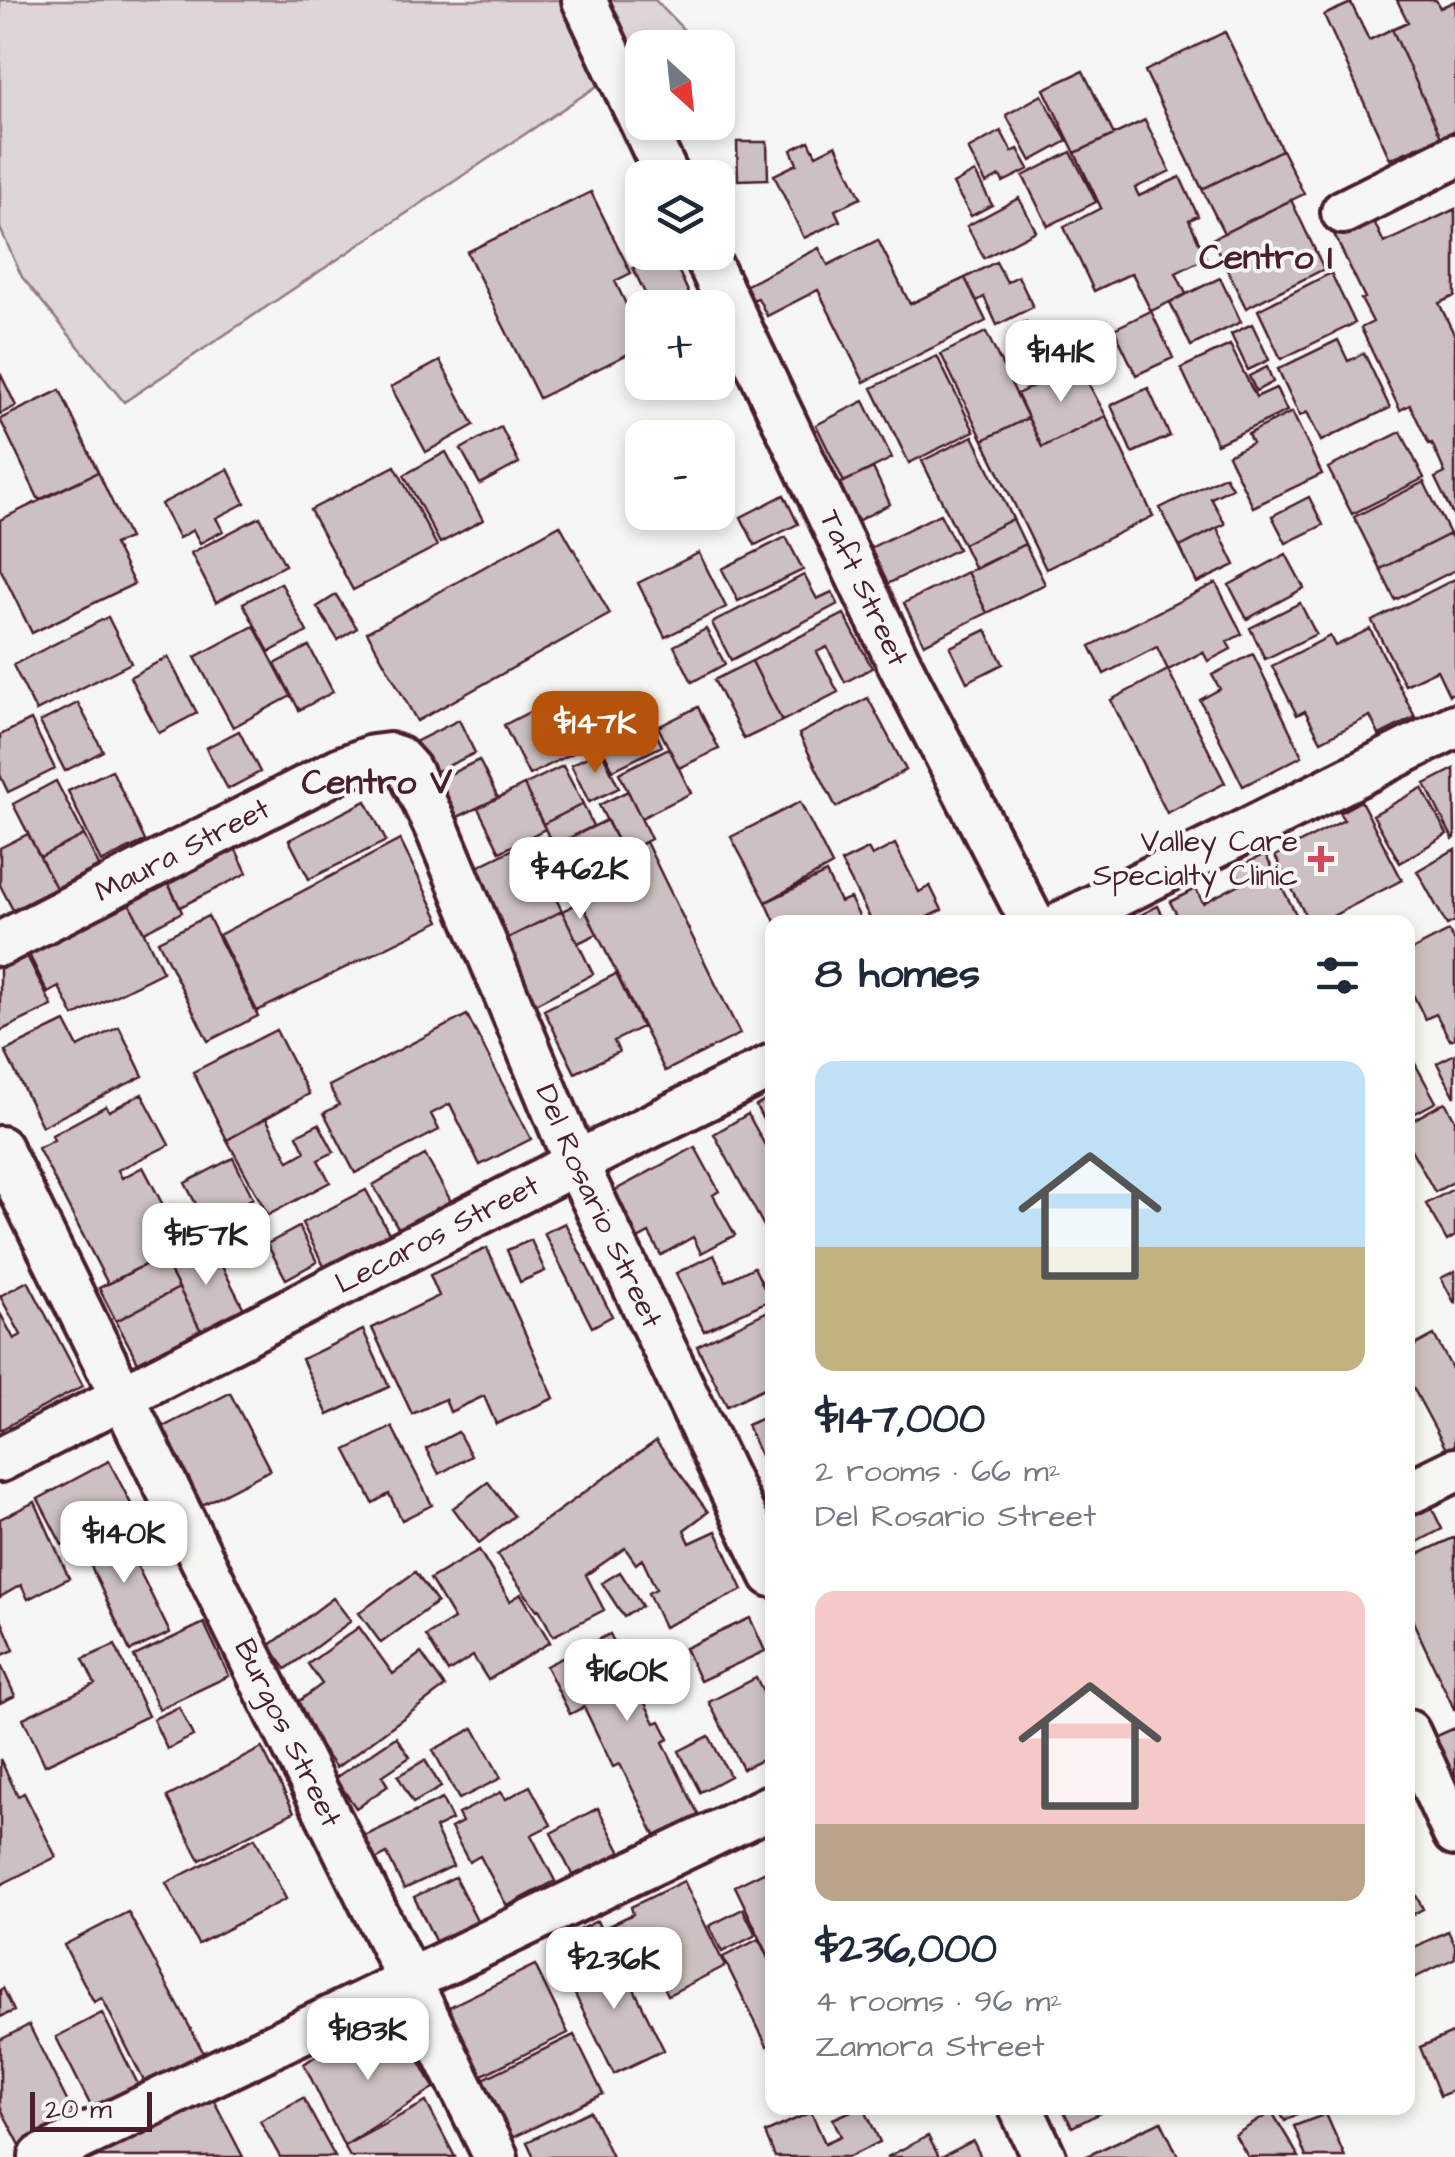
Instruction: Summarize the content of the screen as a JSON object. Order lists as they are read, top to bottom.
{
  "streets": {
    "street": [
      "Taft Street",
      "Maura Street",
      "Del Rosario Street",
      "Lecaros Street",
      "Burgos Street"
    ]
  },
  "crossings": [
    ["Maura Street", "Del Rosario Street"],
    ["Del Rosario Street", "Lecaros Street"],
    ["Lecaros Street", "Burgos Street"]
  ],
  "districts": ["Centro I", "Centro V"],
  "places": {
    "health": ["Valley Care Specialty Clinic"]
  },
  "scale_bar": "20 m",
  "north": "bottom right",
  "page": {
    "map_buttons": ["+", "−"],
    "price": [
      "$141K",
      "$147K",
      "$462K",
      "$157K",
      "$140K",
      "$160K",
      "$236K",
      "$183K"
    ],
    "heading": "8 homes",
    "list": [
      {
        "name": "$147,000",
        "note": "2 rooms · 66 m² · Del Rosario Street"
      },
      {
        "name": "$236,000",
        "note": "4 rooms · 96 m² · Zamora Street"
      }
    ],
    "scale": "20 m"
  }
}
